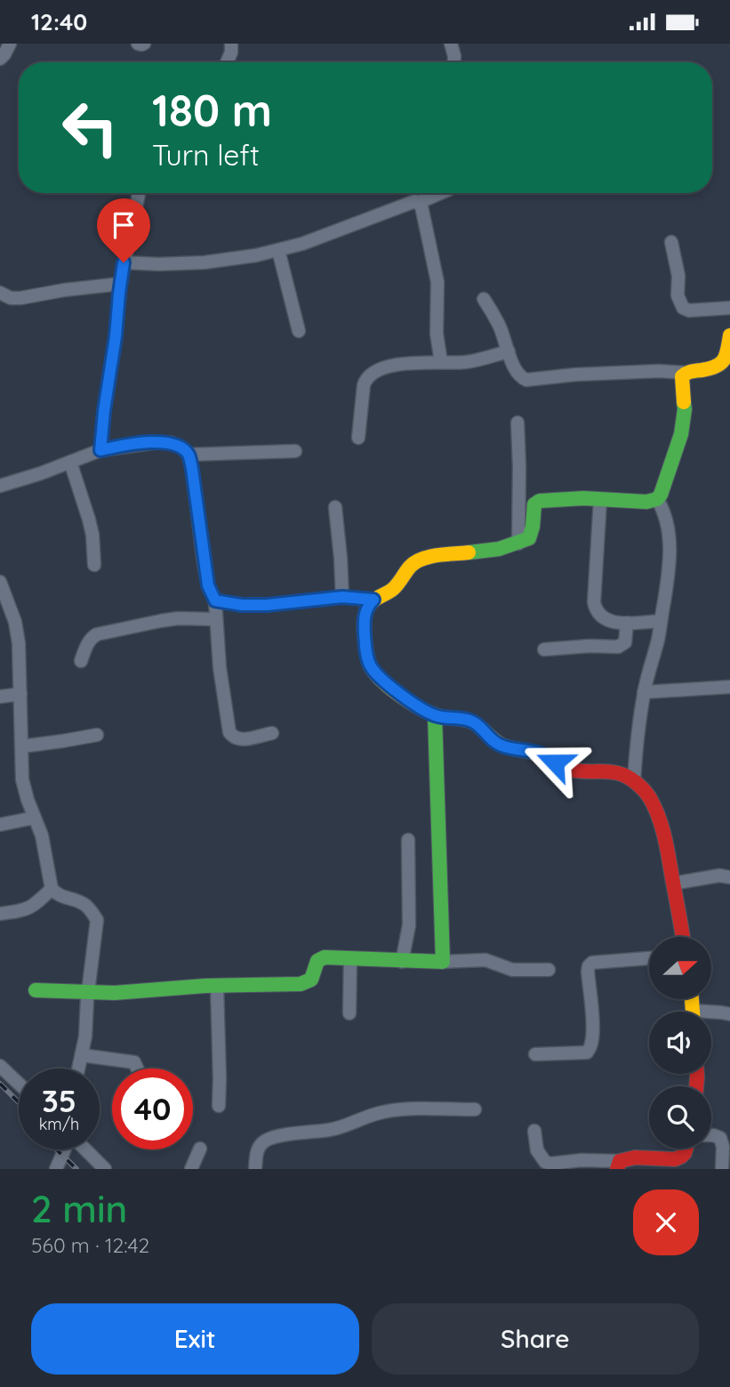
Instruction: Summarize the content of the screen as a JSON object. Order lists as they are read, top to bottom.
{
  "north": "right",
  "page": {
    "status": "12:40",
    "turn": ["180 m", "Turn left"],
    "speed": "35 km/h",
    "limit": "40",
    "heading": ["2 min", "560 m · 12:42"],
    "buttons": ["Exit", "Share"]
  }
}
